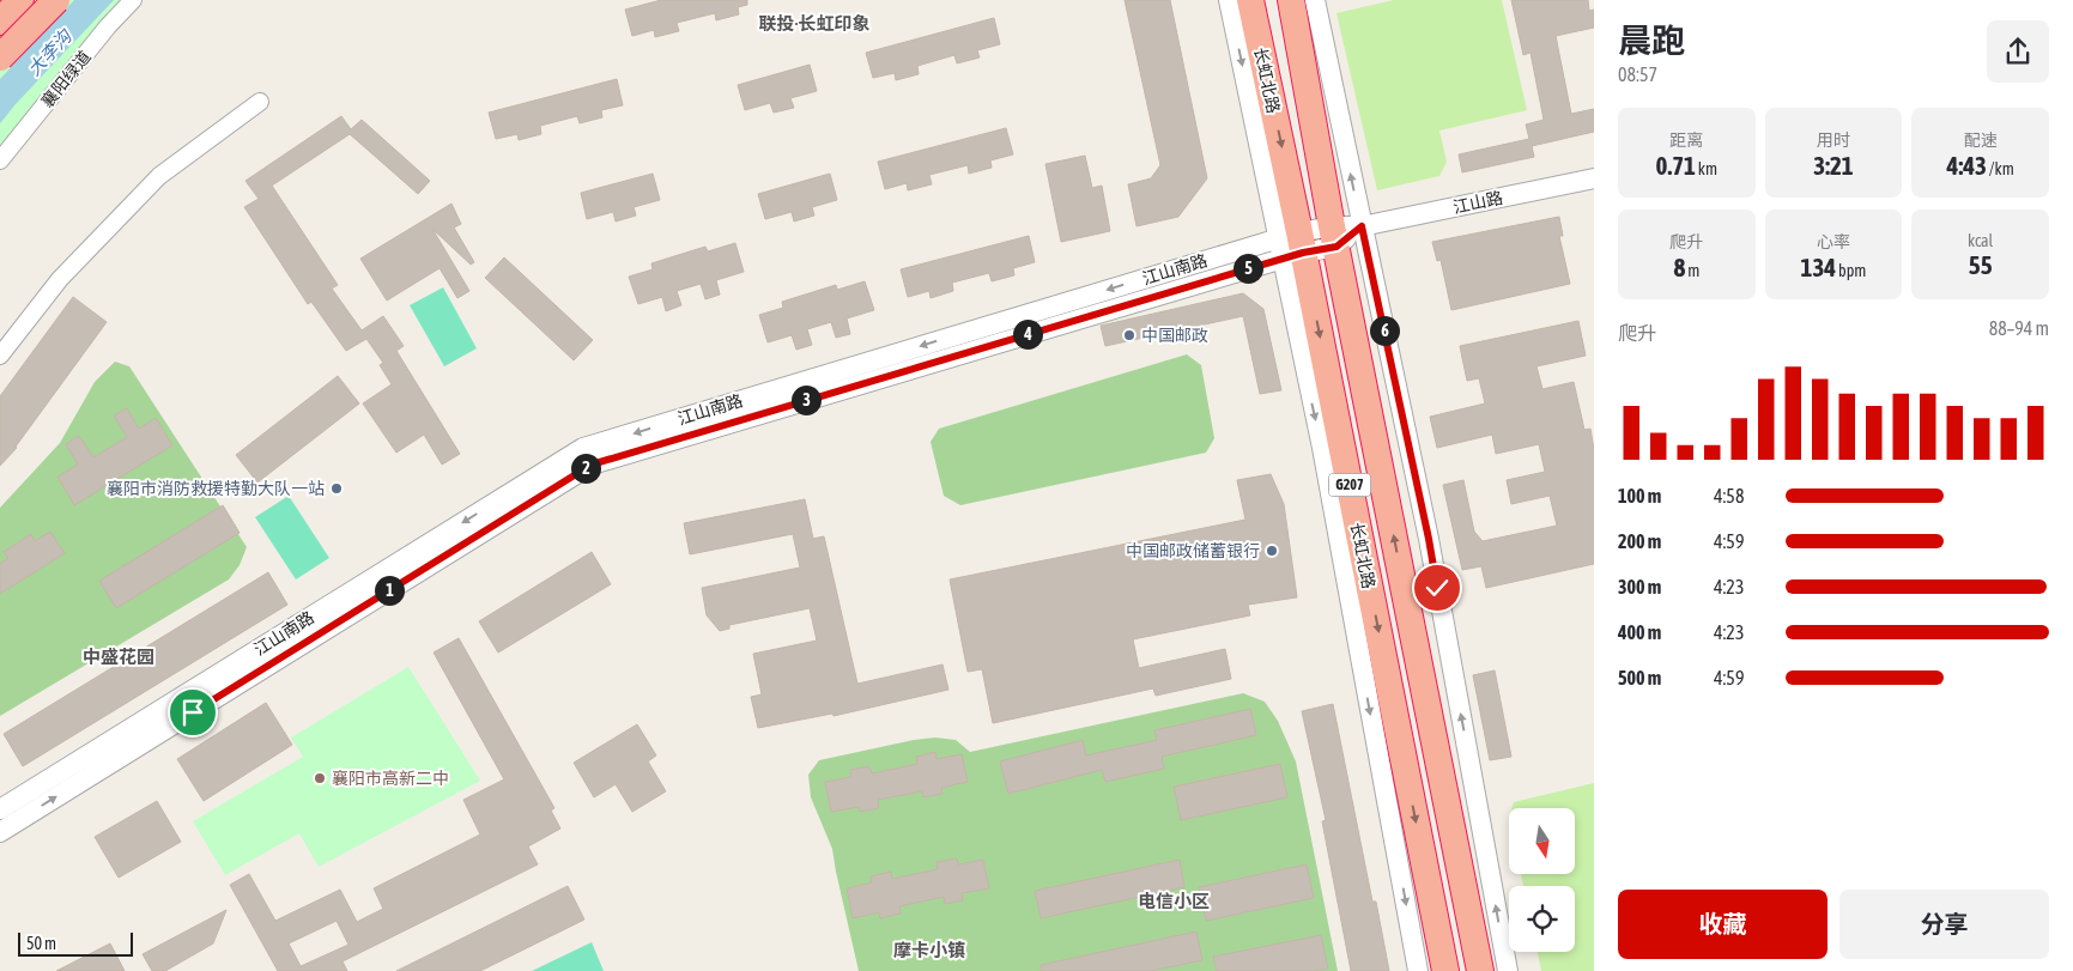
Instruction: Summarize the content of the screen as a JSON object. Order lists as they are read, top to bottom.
{
  "streets": {
    "highway": ["长虹北路", "G207"],
    "street": ["襄阳绿道", "江山路", "江山南路"]
  },
  "crossings": [
    ["长虹北路", "江山南路"],
    ["江山路", "江山南路"]
  ],
  "districts": [
    "联投·长虹印象",
    "中盛花园",
    "电信小区",
    "摩卡小镇"
  ],
  "water": ["大李沟"],
  "places": [
    "中国邮政",
    "襄阳市消防救援特勤大队一站",
    "中国邮政储蓄银行",
    "襄阳市高新二中"
  ],
  "scale_bar": "50 m",
  "north": "bottom",
  "page": {
    "heading": ["晨跑", "08:57"],
    "stats": [
      ["距离", "0.71 km"],
      ["用时", "3:21"],
      ["配速", "4:43 /km"],
      ["爬升", "8 m"],
      ["心率", "134 bpm"],
      ["kcal", "55"]
    ],
    "pins": [
      "5",
      "6",
      "4",
      "3",
      "2",
      "1"
    ],
    "chart": ["爬升", "88–94 m"],
    "list": [
      {
        "name": "100 m",
        "note": "4:58"
      },
      {
        "name": "200 m",
        "note": "4:59"
      },
      {
        "name": "300 m",
        "note": "4:23"
      },
      {
        "name": "400 m",
        "note": "4:23"
      },
      {
        "name": "500 m",
        "note": "4:59"
      }
    ],
    "buttons": ["收藏", "分享"],
    "scale": "50 m"
  }
}
